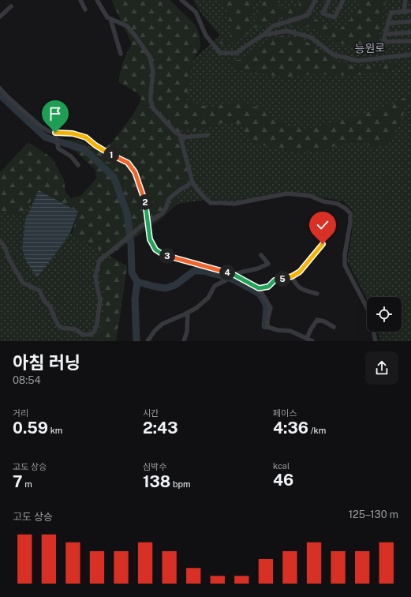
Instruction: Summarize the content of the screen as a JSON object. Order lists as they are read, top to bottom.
{
  "streets": {
    "street": ["능원로"]
  },
  "page": {
    "pins": [
      "1",
      "2",
      "3",
      "4",
      "5"
    ],
    "heading": ["아침 러닝", "08:54"],
    "stats": [
      ["거리", "0.59 km"],
      ["시간", "2:43"],
      ["페이스", "4:36 /km"],
      ["고도 상승", "7 m"],
      ["심박수", "138 bpm"],
      ["kcal", "46"]
    ],
    "chart": ["고도 상승", "125–130 m"]
  }
}
